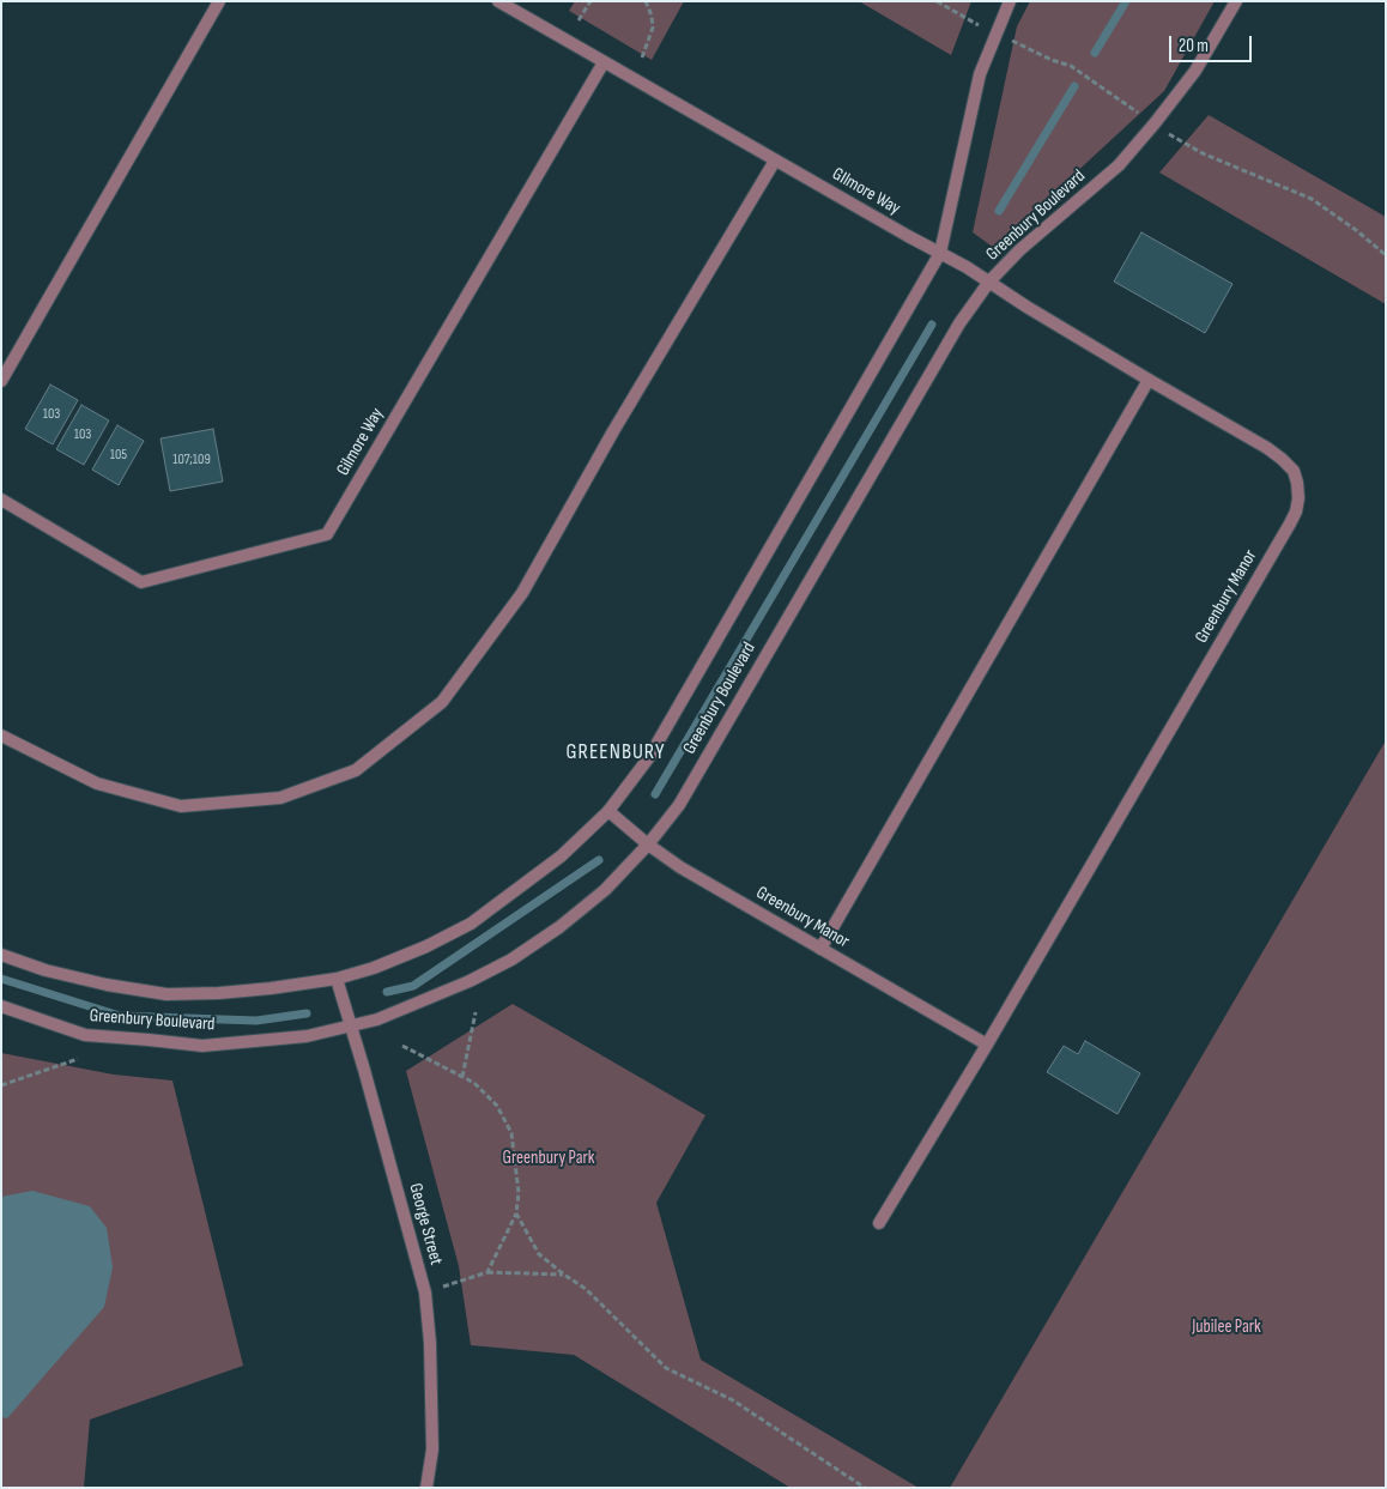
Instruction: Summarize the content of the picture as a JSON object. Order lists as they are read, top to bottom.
{
  "streets": {
    "street": [
      "GIlmore Way",
      "Greenbury Boulevard",
      "Gilmore Way",
      "Greenbury Manor",
      "George Street"
    ]
  },
  "crossings": [
    ["GIlmore Way", "Greenbury Boulevard"],
    ["GIlmore Way", "Greenbury Manor"],
    ["Greenbury Boulevard", "Greenbury Manor"],
    ["Greenbury Boulevard", "George Street"]
  ],
  "districts": ["GREENBURY"],
  "parks": ["Greenbury Park", "Jubilee Park"],
  "house_numbers": [
    "103",
    "103",
    "105",
    "107;109"
  ],
  "scale_bar": "20 m"
}
